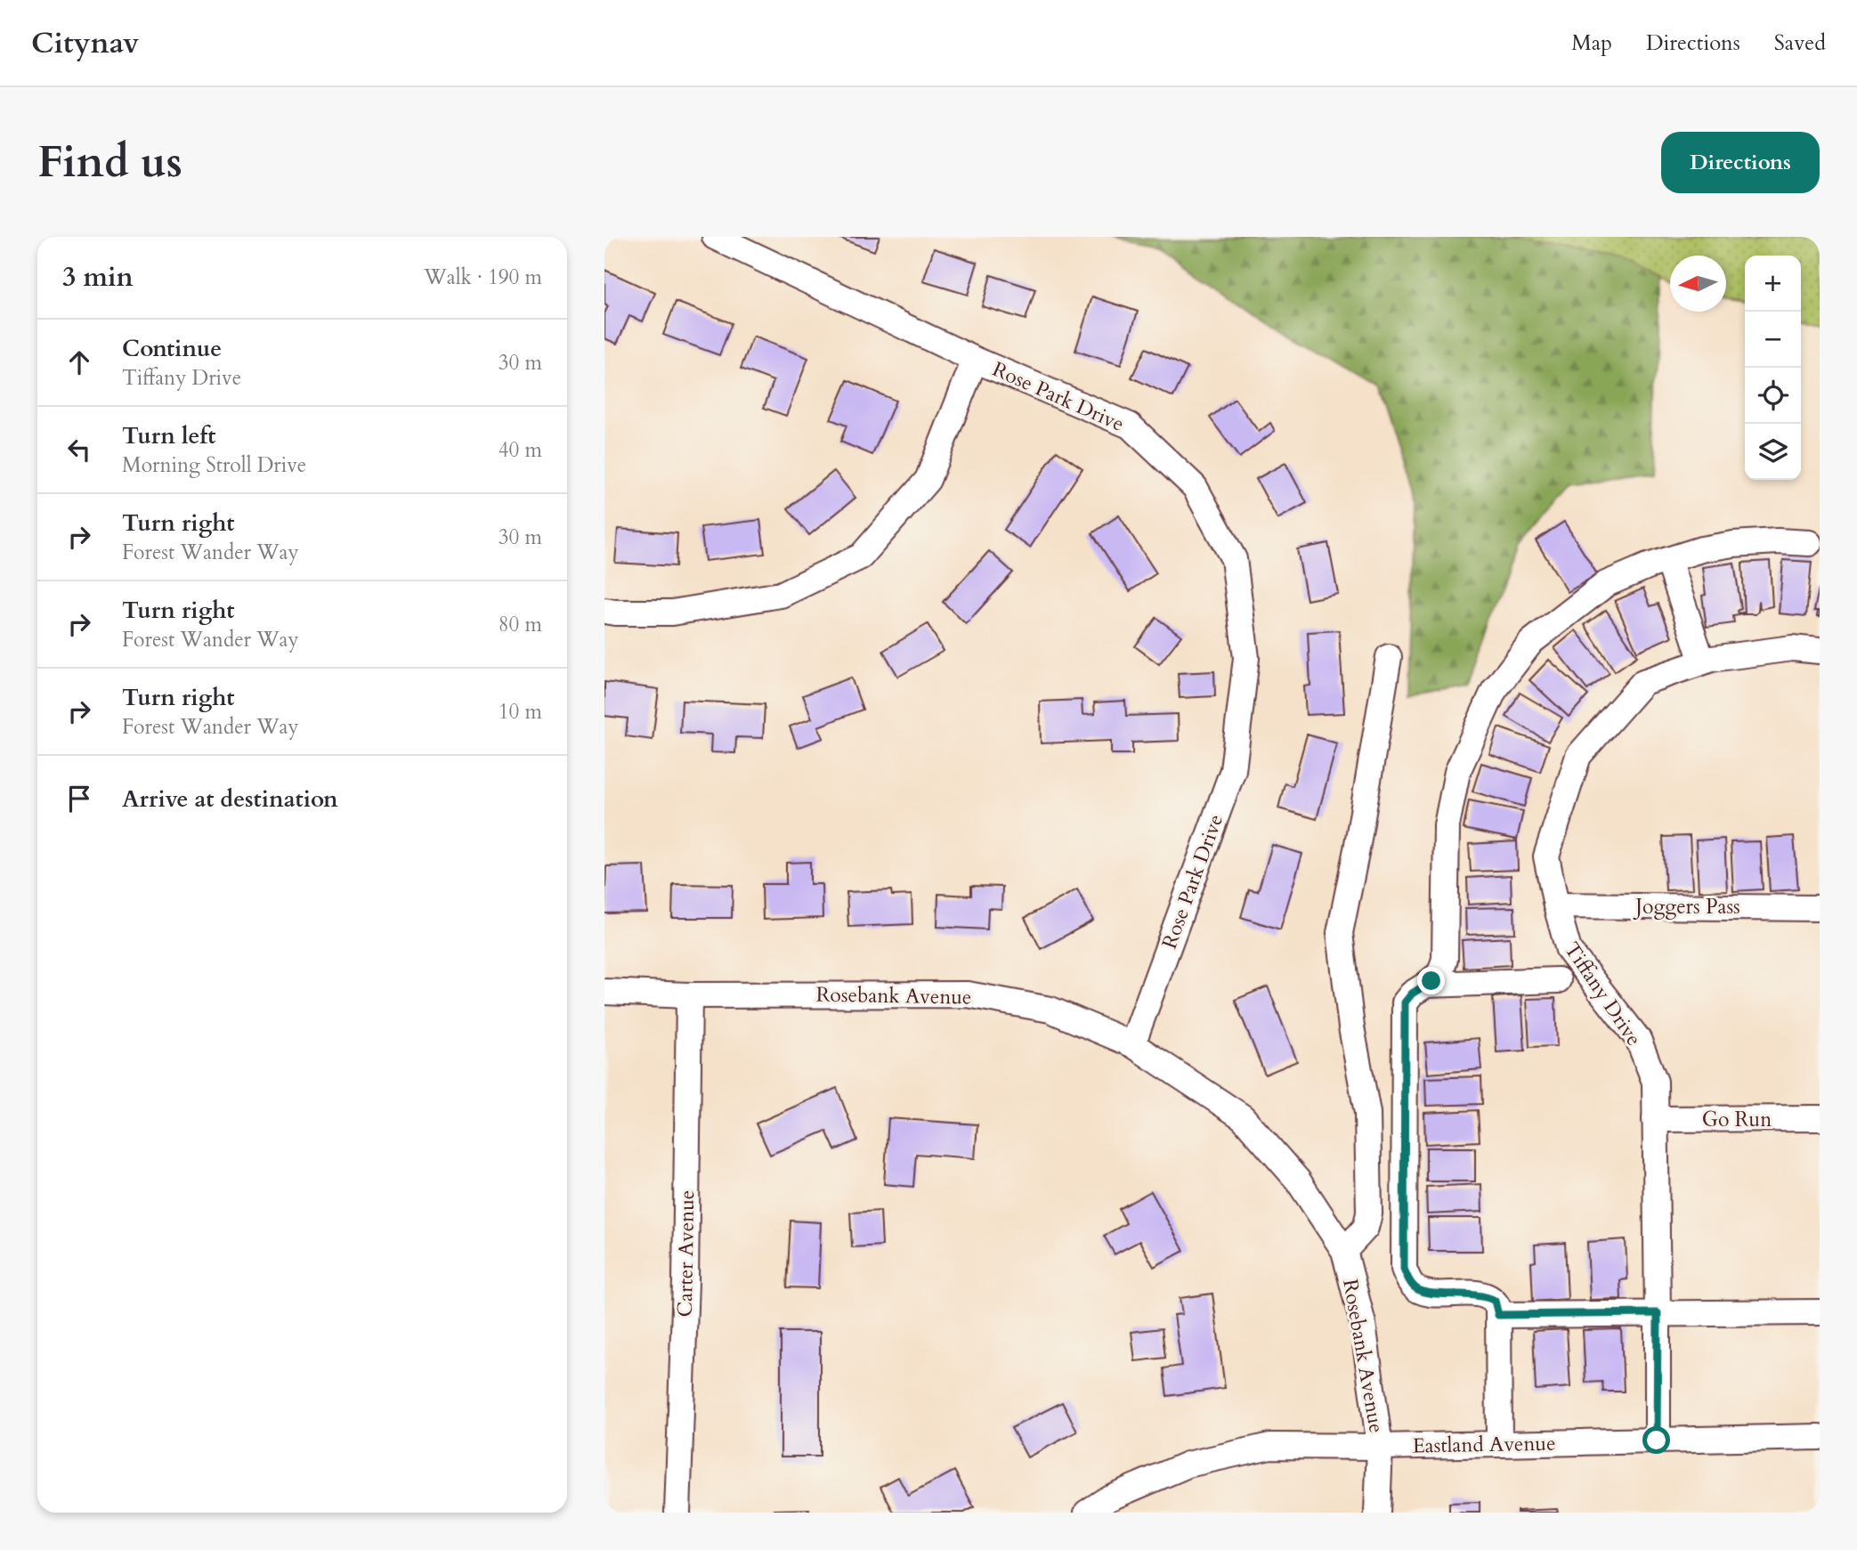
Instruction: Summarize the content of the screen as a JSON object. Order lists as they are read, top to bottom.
{
  "streets": {
    "street": [
      "Rose Park Drive",
      "Joggers Pass",
      "Tiffany Drive",
      "Rosebank Avenue",
      "Go Run",
      "Carter Avenue",
      "Eastland Avenue"
    ]
  },
  "crossings": [
    ["Rose Park Drive", "Rosebank Avenue"],
    ["Joggers Pass", "Tiffany Drive"],
    ["Tiffany Drive", "Go Run"],
    ["Tiffany Drive", "Eastland Avenue"],
    ["Rosebank Avenue", "Carter Avenue"],
    ["Rosebank Avenue", "Eastland Avenue"]
  ],
  "north": "left",
  "page": {
    "header": "Citynav",
    "nav": ["Map", "Directions", "Saved"],
    "buttons": "Directions",
    "title": "Find us",
    "heading": ["3 min", "Walk · 190 m"],
    "map_buttons": ["+", "−"],
    "list": [
      ["Continue", "Tiffany Drive", "30 m"],
      ["Turn left", "Morning Stroll Drive", "40 m"],
      ["Turn right", "Forest Wander Way", "30 m"],
      ["Turn right", "Forest Wander Way", "80 m"],
      ["Turn right", "Forest Wander Way", "10 m"],
      "Arrive at destination"
    ]
  }
}
